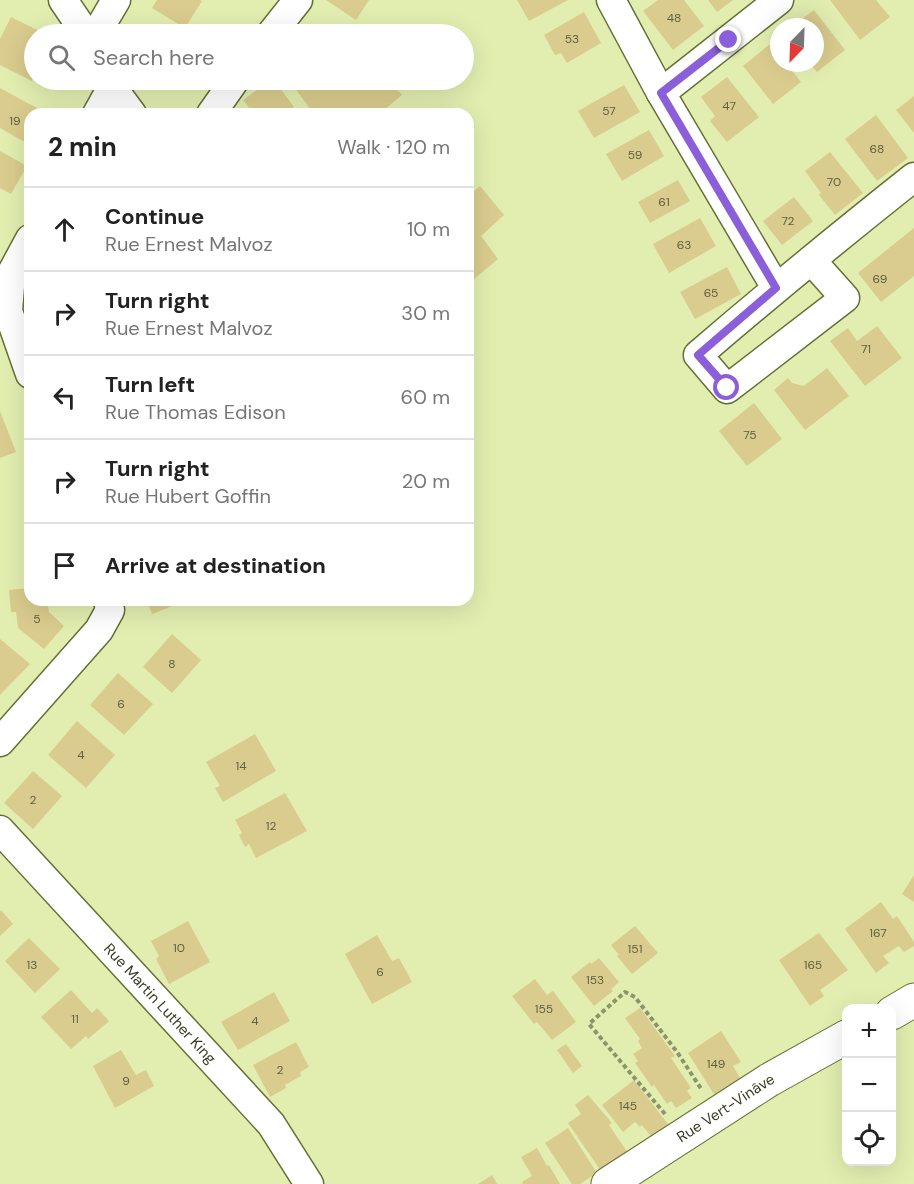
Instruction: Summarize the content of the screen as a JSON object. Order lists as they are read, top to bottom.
{
  "streets": {
    "street": ["Rue Martin Luther King", "Rue Vert-Vinâve"]
  },
  "house_numbers": [
    "48",
    "53",
    "47",
    "57",
    "19",
    "68",
    "59",
    "70",
    "61",
    "72",
    "63",
    "69",
    "65",
    "71",
    "75",
    "5",
    "8",
    "6",
    "4",
    "14",
    "2",
    "12",
    "167",
    "10",
    "151",
    "13",
    "165",
    "6",
    "153",
    "155",
    "11",
    "4",
    "149",
    "2",
    "9",
    "145"
  ],
  "north": "bottom left",
  "page": {
    "search": "Search here",
    "heading": ["2 min", "Walk · 120 m"],
    "list": [
      ["Continue", "Rue Ernest Malvoz", "10 m"],
      ["Turn right", "Rue Ernest Malvoz", "30 m"],
      ["Turn left", "Rue Thomas Edison", "60 m"],
      ["Turn right", "Rue Hubert Goffin", "20 m"],
      "Arrive at destination"
    ],
    "map_buttons": ["+", "−"]
  }
}
